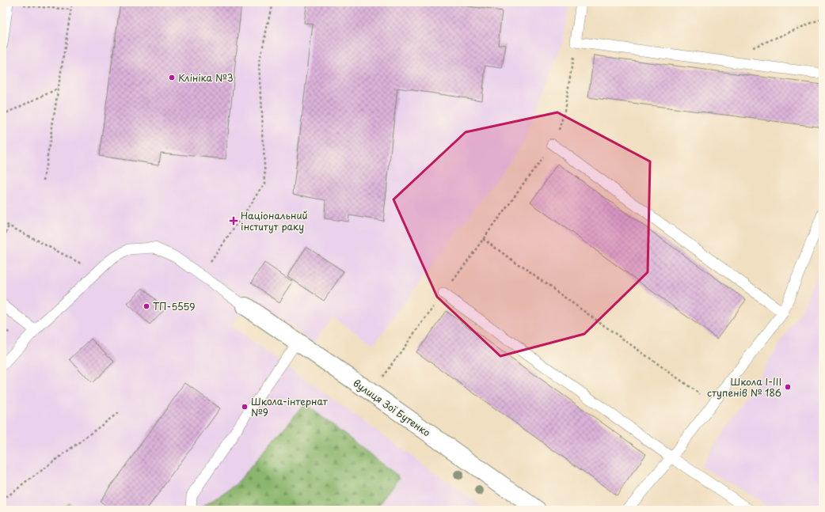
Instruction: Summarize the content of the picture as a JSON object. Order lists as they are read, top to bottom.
{
  "streets": {
    "street": ["вулиця Зої Бутенко"]
  },
  "places": {
    "other": [
      "Клініка №3",
      "ТП-5559",
      "Школа І-ІІІ ступенів № 186",
      "Школа-інтернат №9"
    ],
    "health": ["Національний інститут раку"]
  }
}
